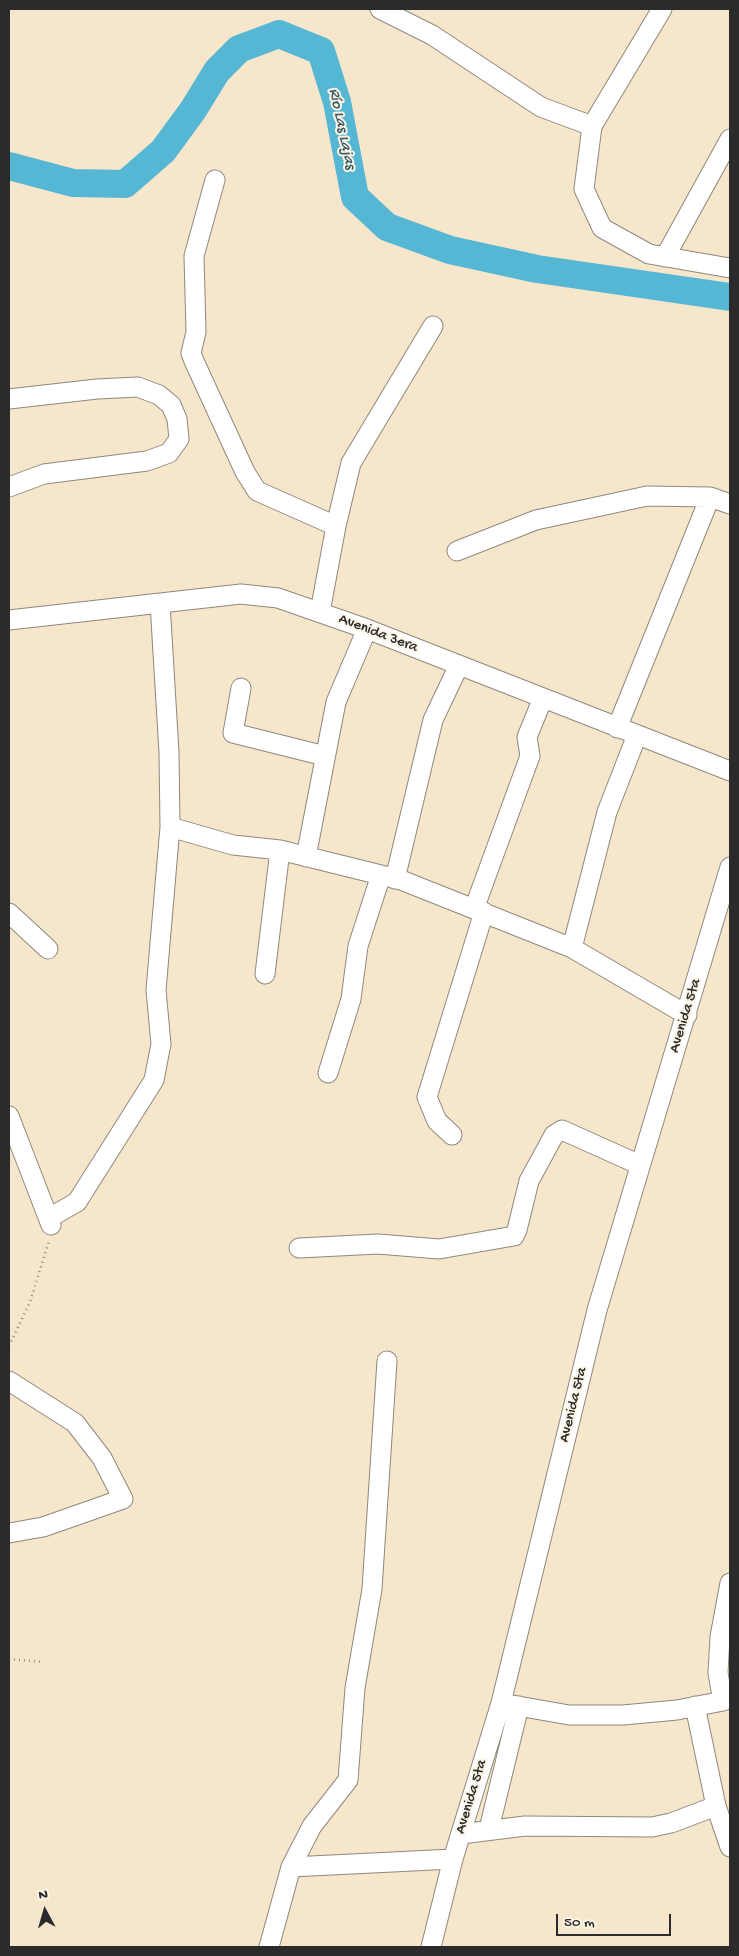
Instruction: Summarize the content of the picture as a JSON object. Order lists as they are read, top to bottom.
{
  "streets": {
    "street": ["Avenida 3era", "Avenida 5ta"]
  },
  "water": ["Río Las Lajas"],
  "scale_bar": "50 m",
  "north": "top"
}
